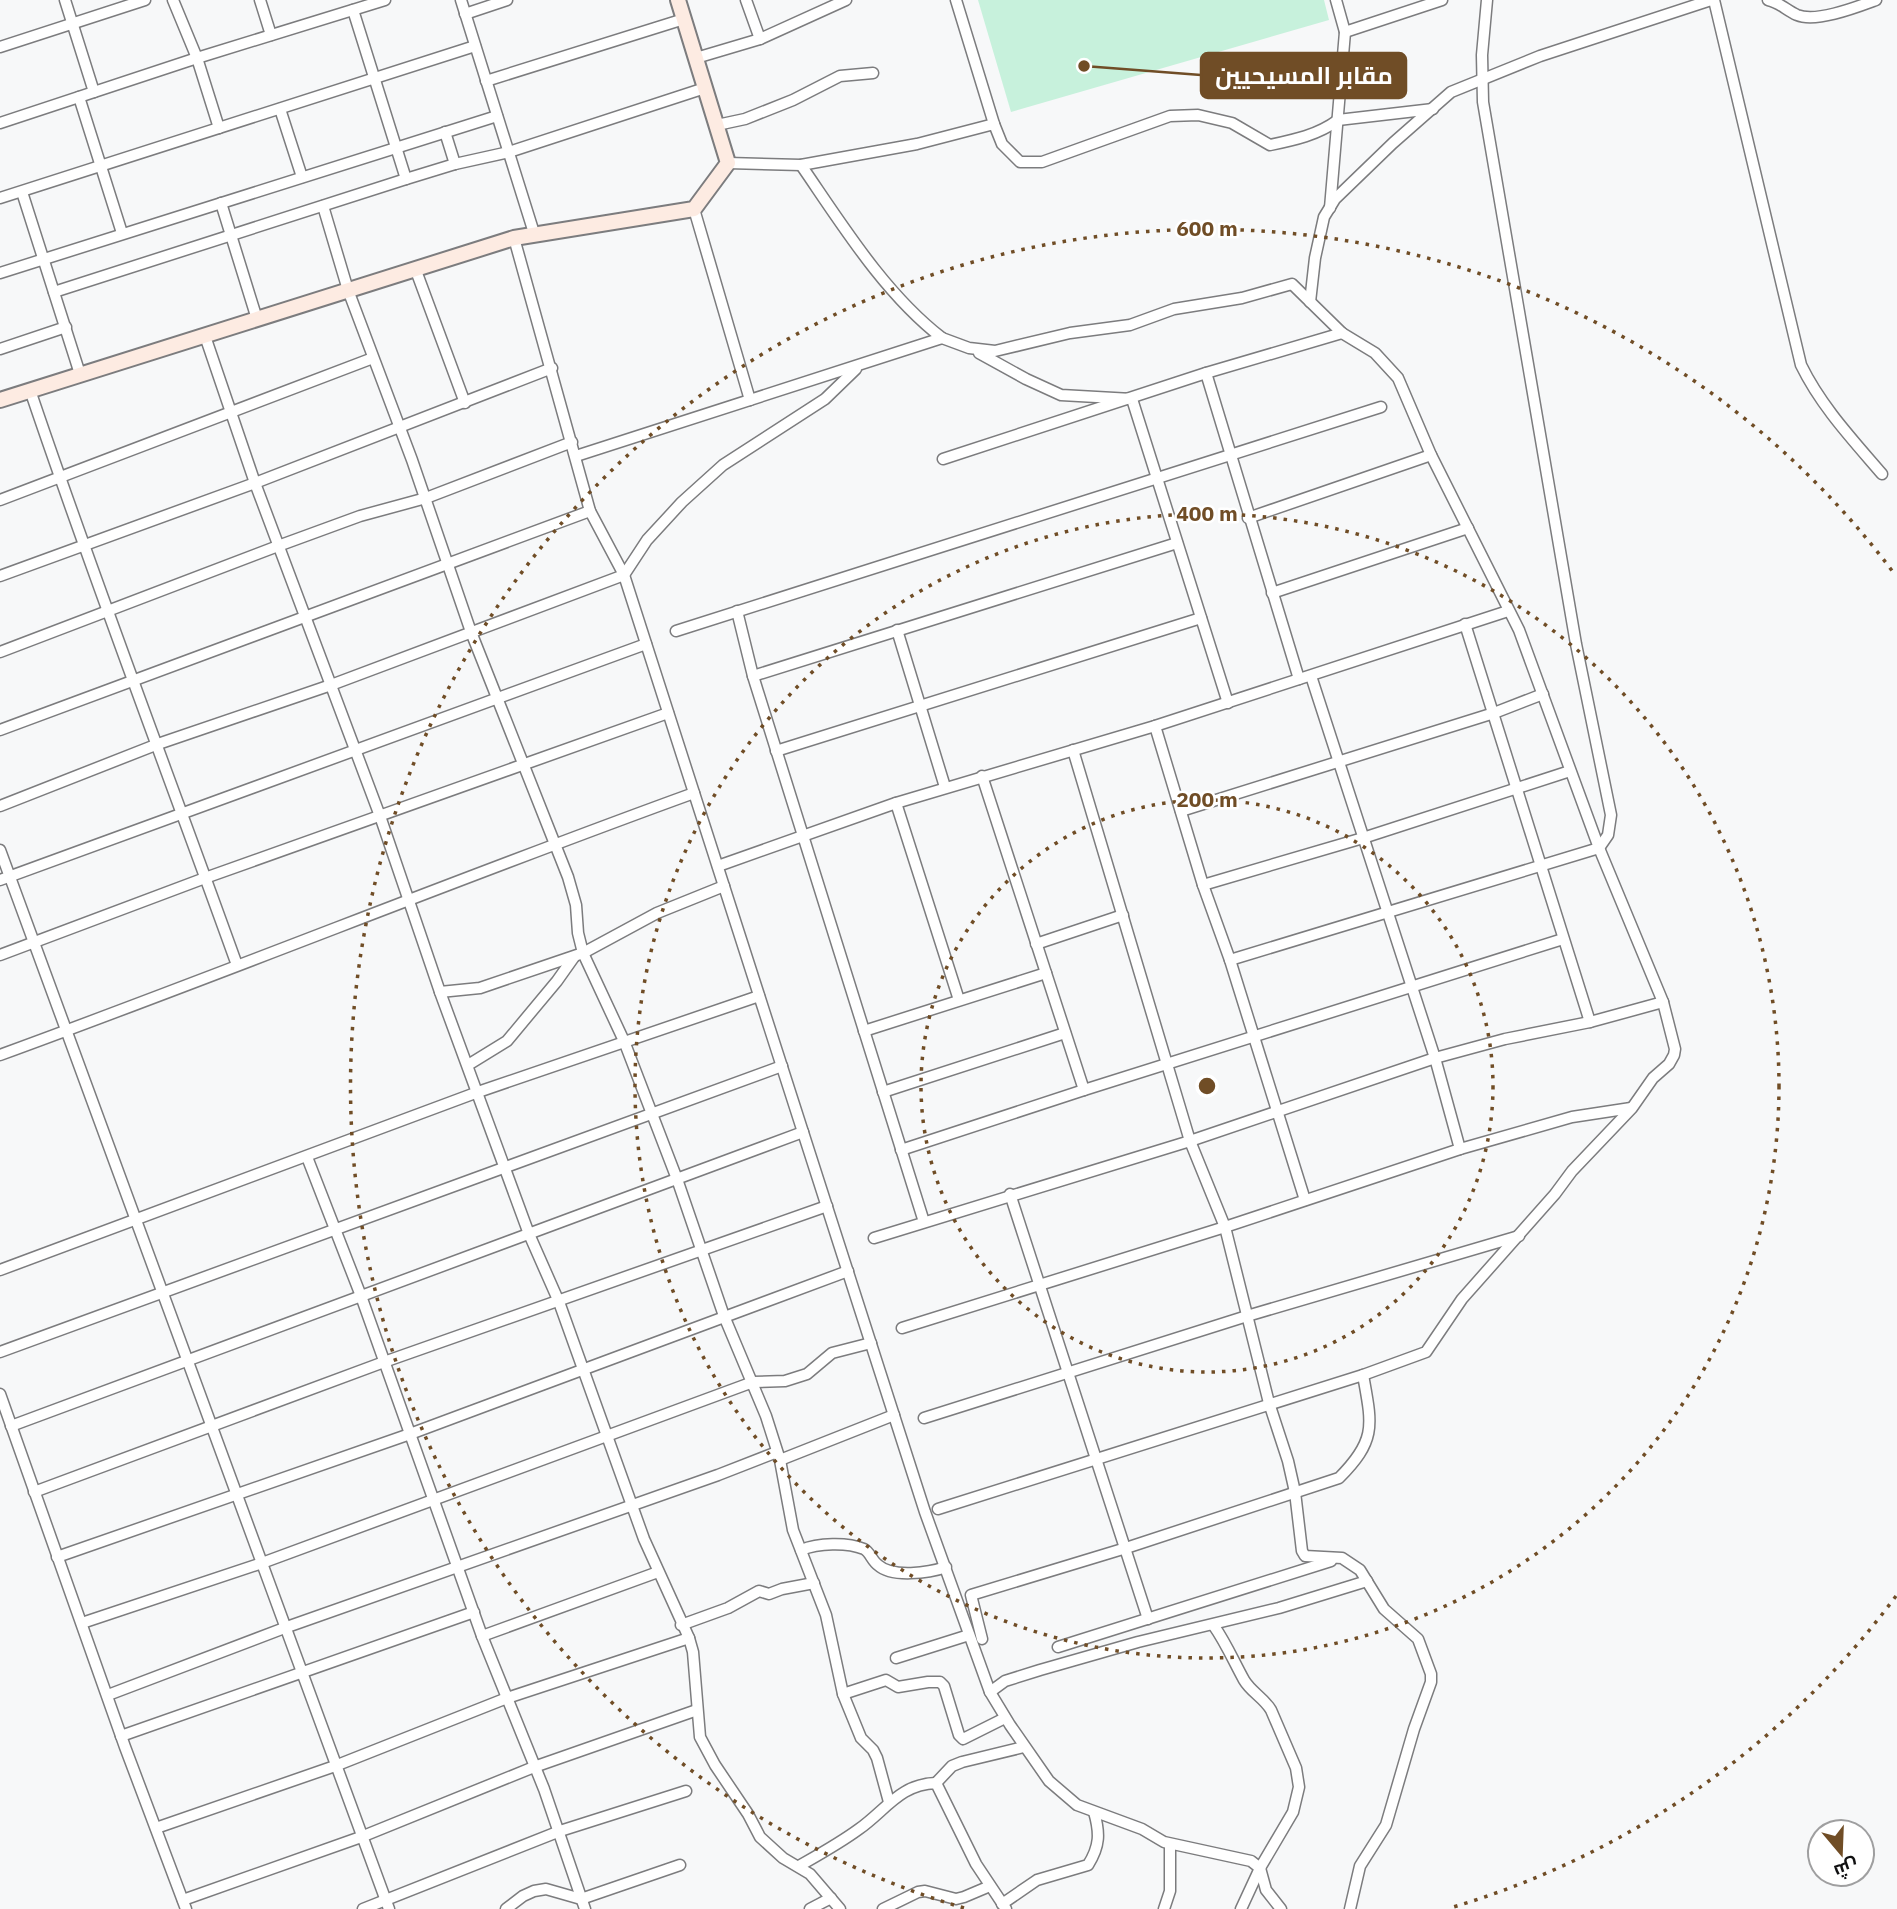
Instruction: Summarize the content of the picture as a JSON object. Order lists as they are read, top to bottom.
{
  "places": ["مقابر المسيحيين"],
  "north": "bottom",
  "rings": ["600 m", "400 m", "200 m"]
}
